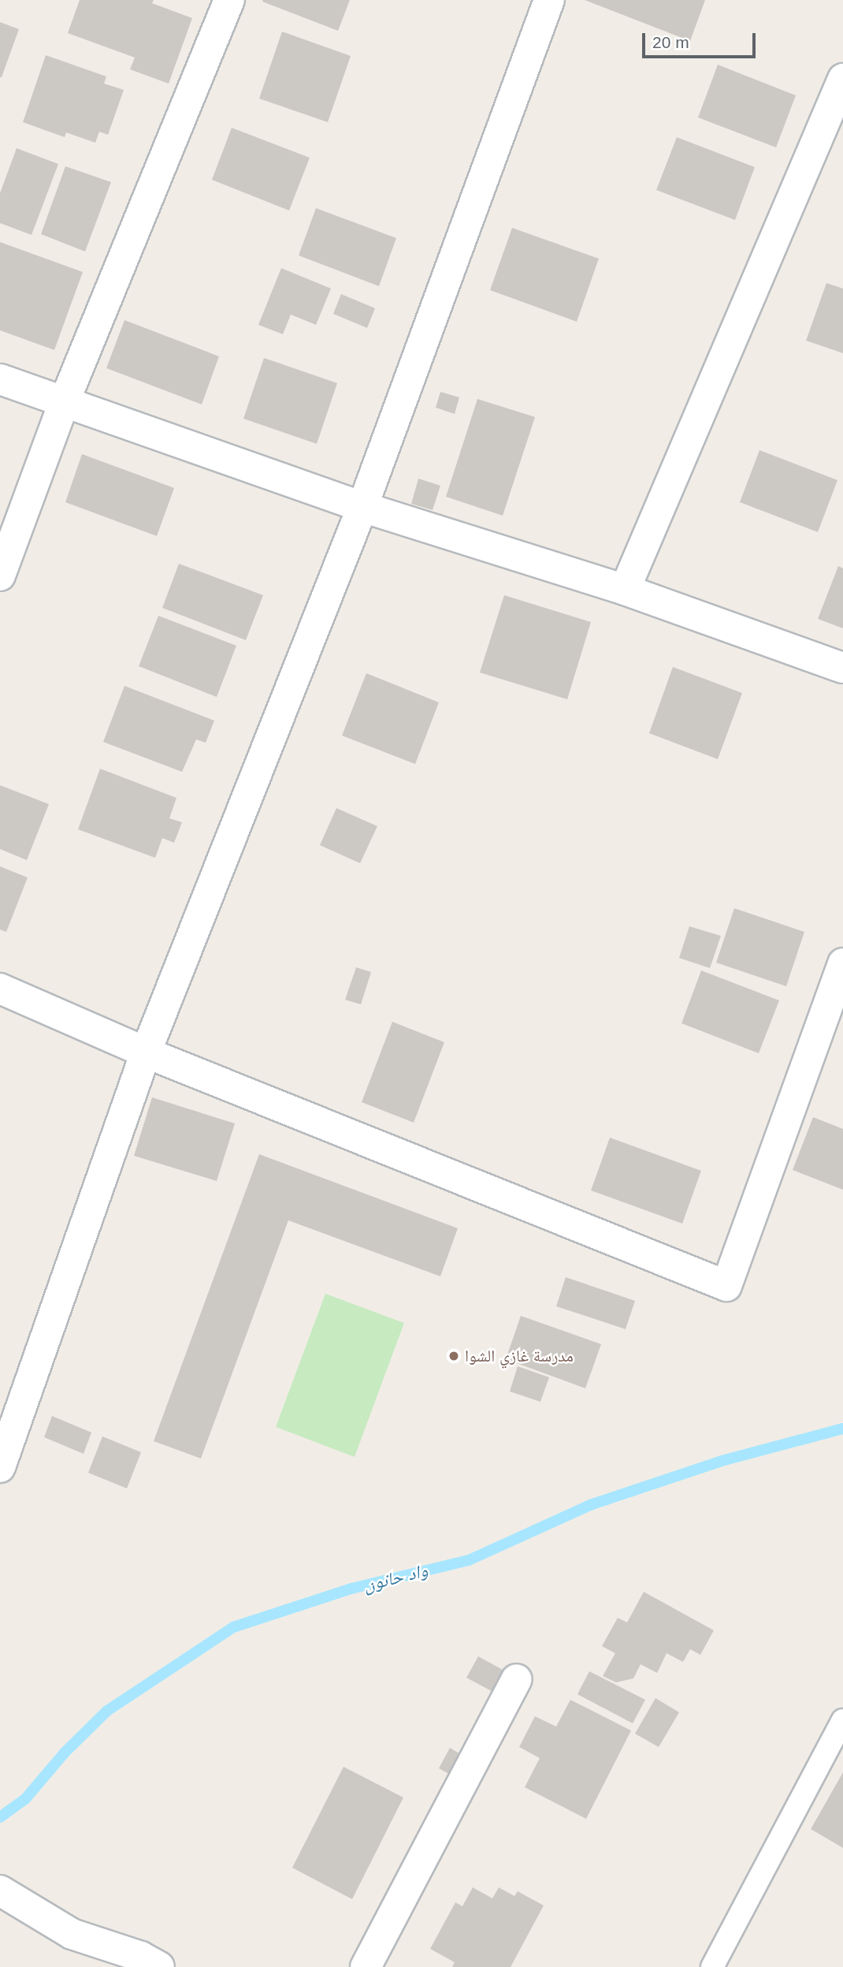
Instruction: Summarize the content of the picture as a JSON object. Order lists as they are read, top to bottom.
{
  "water": ["واد حانون"],
  "places": ["مدرسة غازي الشوا"],
  "scale_bar": "20 m"
}
